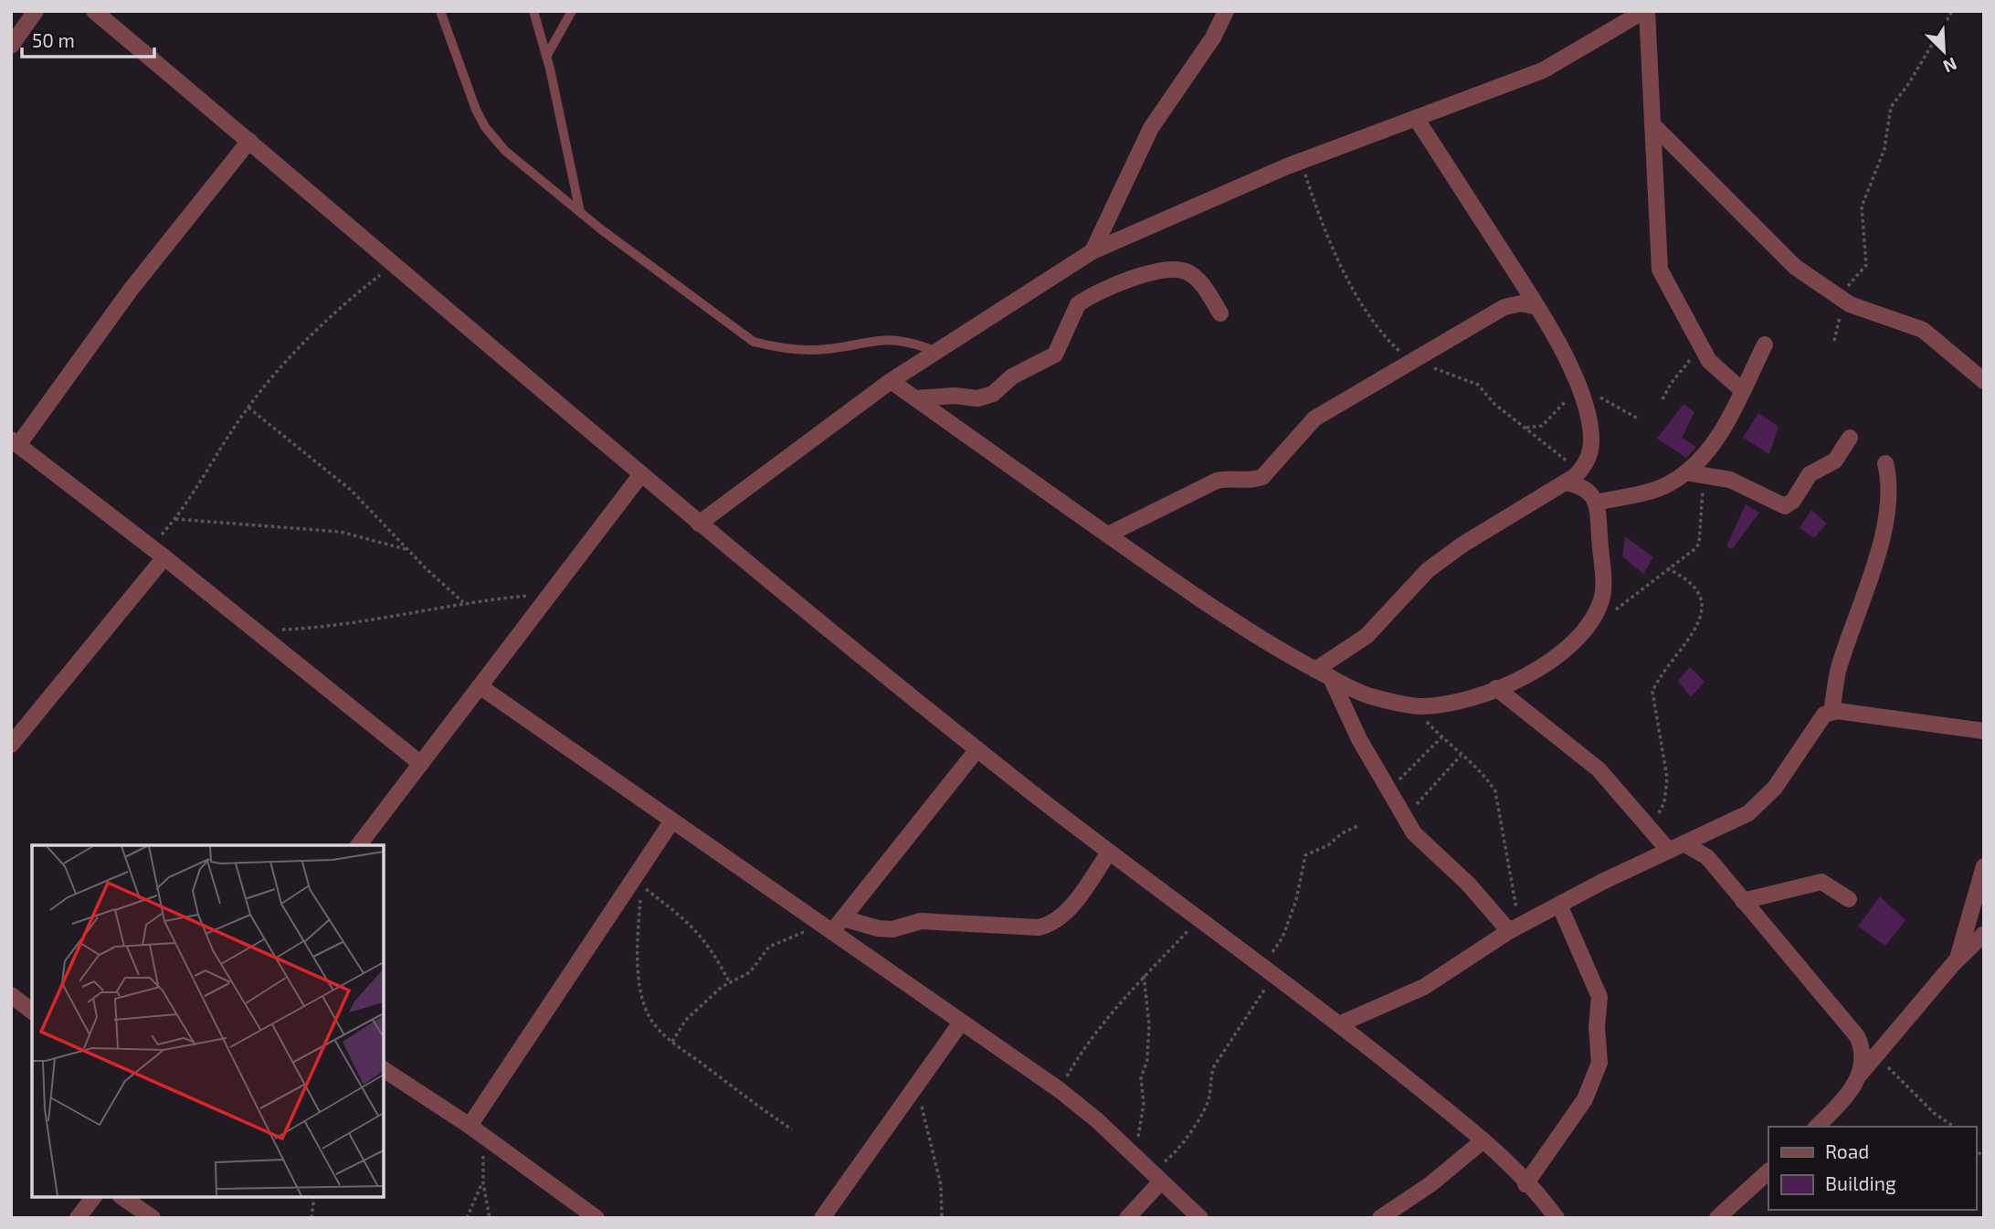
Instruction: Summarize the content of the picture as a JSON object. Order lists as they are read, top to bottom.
{
  "legend": ["Road", "Building"],
  "scale_bar": "50 m",
  "north": "bottom right"
}
